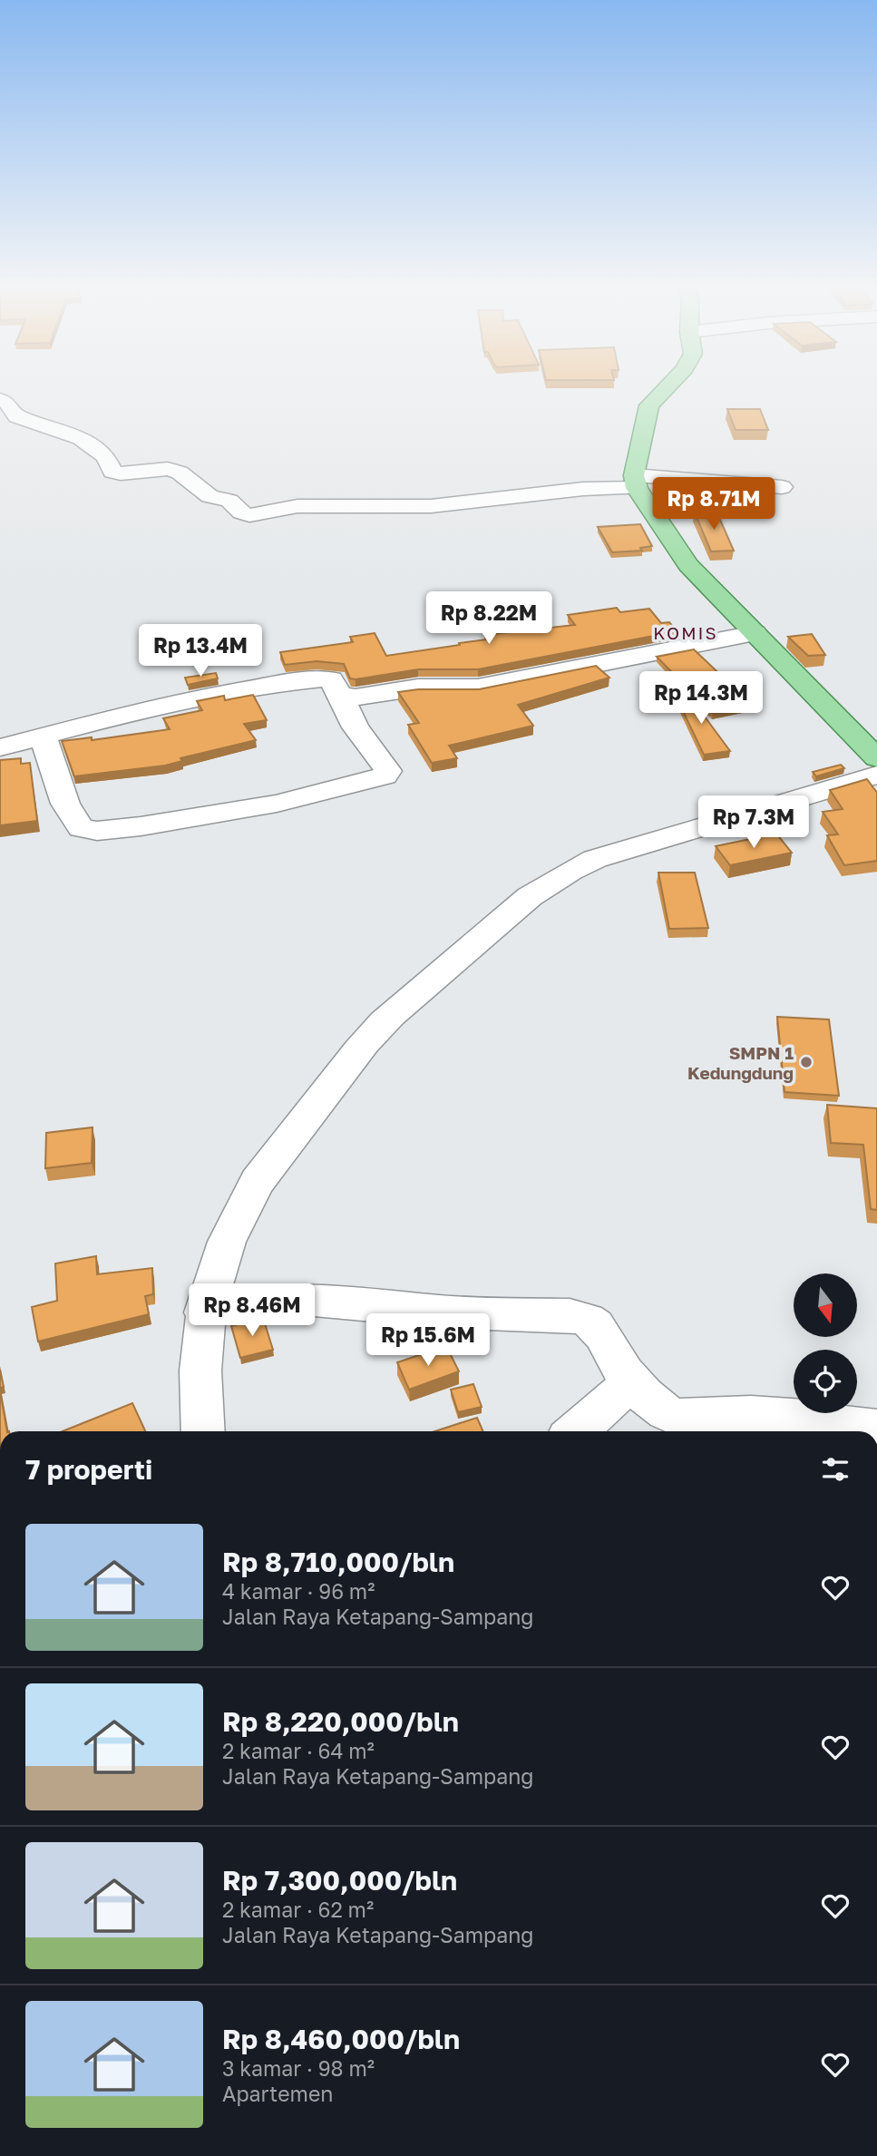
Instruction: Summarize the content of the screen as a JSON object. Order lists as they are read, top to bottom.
{
  "districts": ["KOMIS"],
  "places": ["SMPN 1 Kedungdung"],
  "north": "bottom",
  "page": {
    "price": [
      "Rp 8.71M",
      "Rp 8.22M",
      "Rp 13.4M",
      "Rp 14.3M",
      "Rp 7.3M",
      "Rp 8.46M",
      "Rp 15.6M"
    ],
    "heading": "7 properti",
    "list": [
      {
        "name": "Rp 8,710,000/bln",
        "note": "4 kamar · 96 m² · Jalan Raya Ketapang-Sampang"
      },
      {
        "name": "Rp 8,220,000/bln",
        "note": "2 kamar · 64 m² · Jalan Raya Ketapang-Sampang"
      },
      {
        "name": "Rp 7,300,000/bln",
        "note": "2 kamar · 62 m² · Jalan Raya Ketapang-Sampang"
      },
      {
        "name": "Rp 8,460,000/bln",
        "note": "3 kamar · 98 m² · Apartemen"
      }
    ]
  }
}
